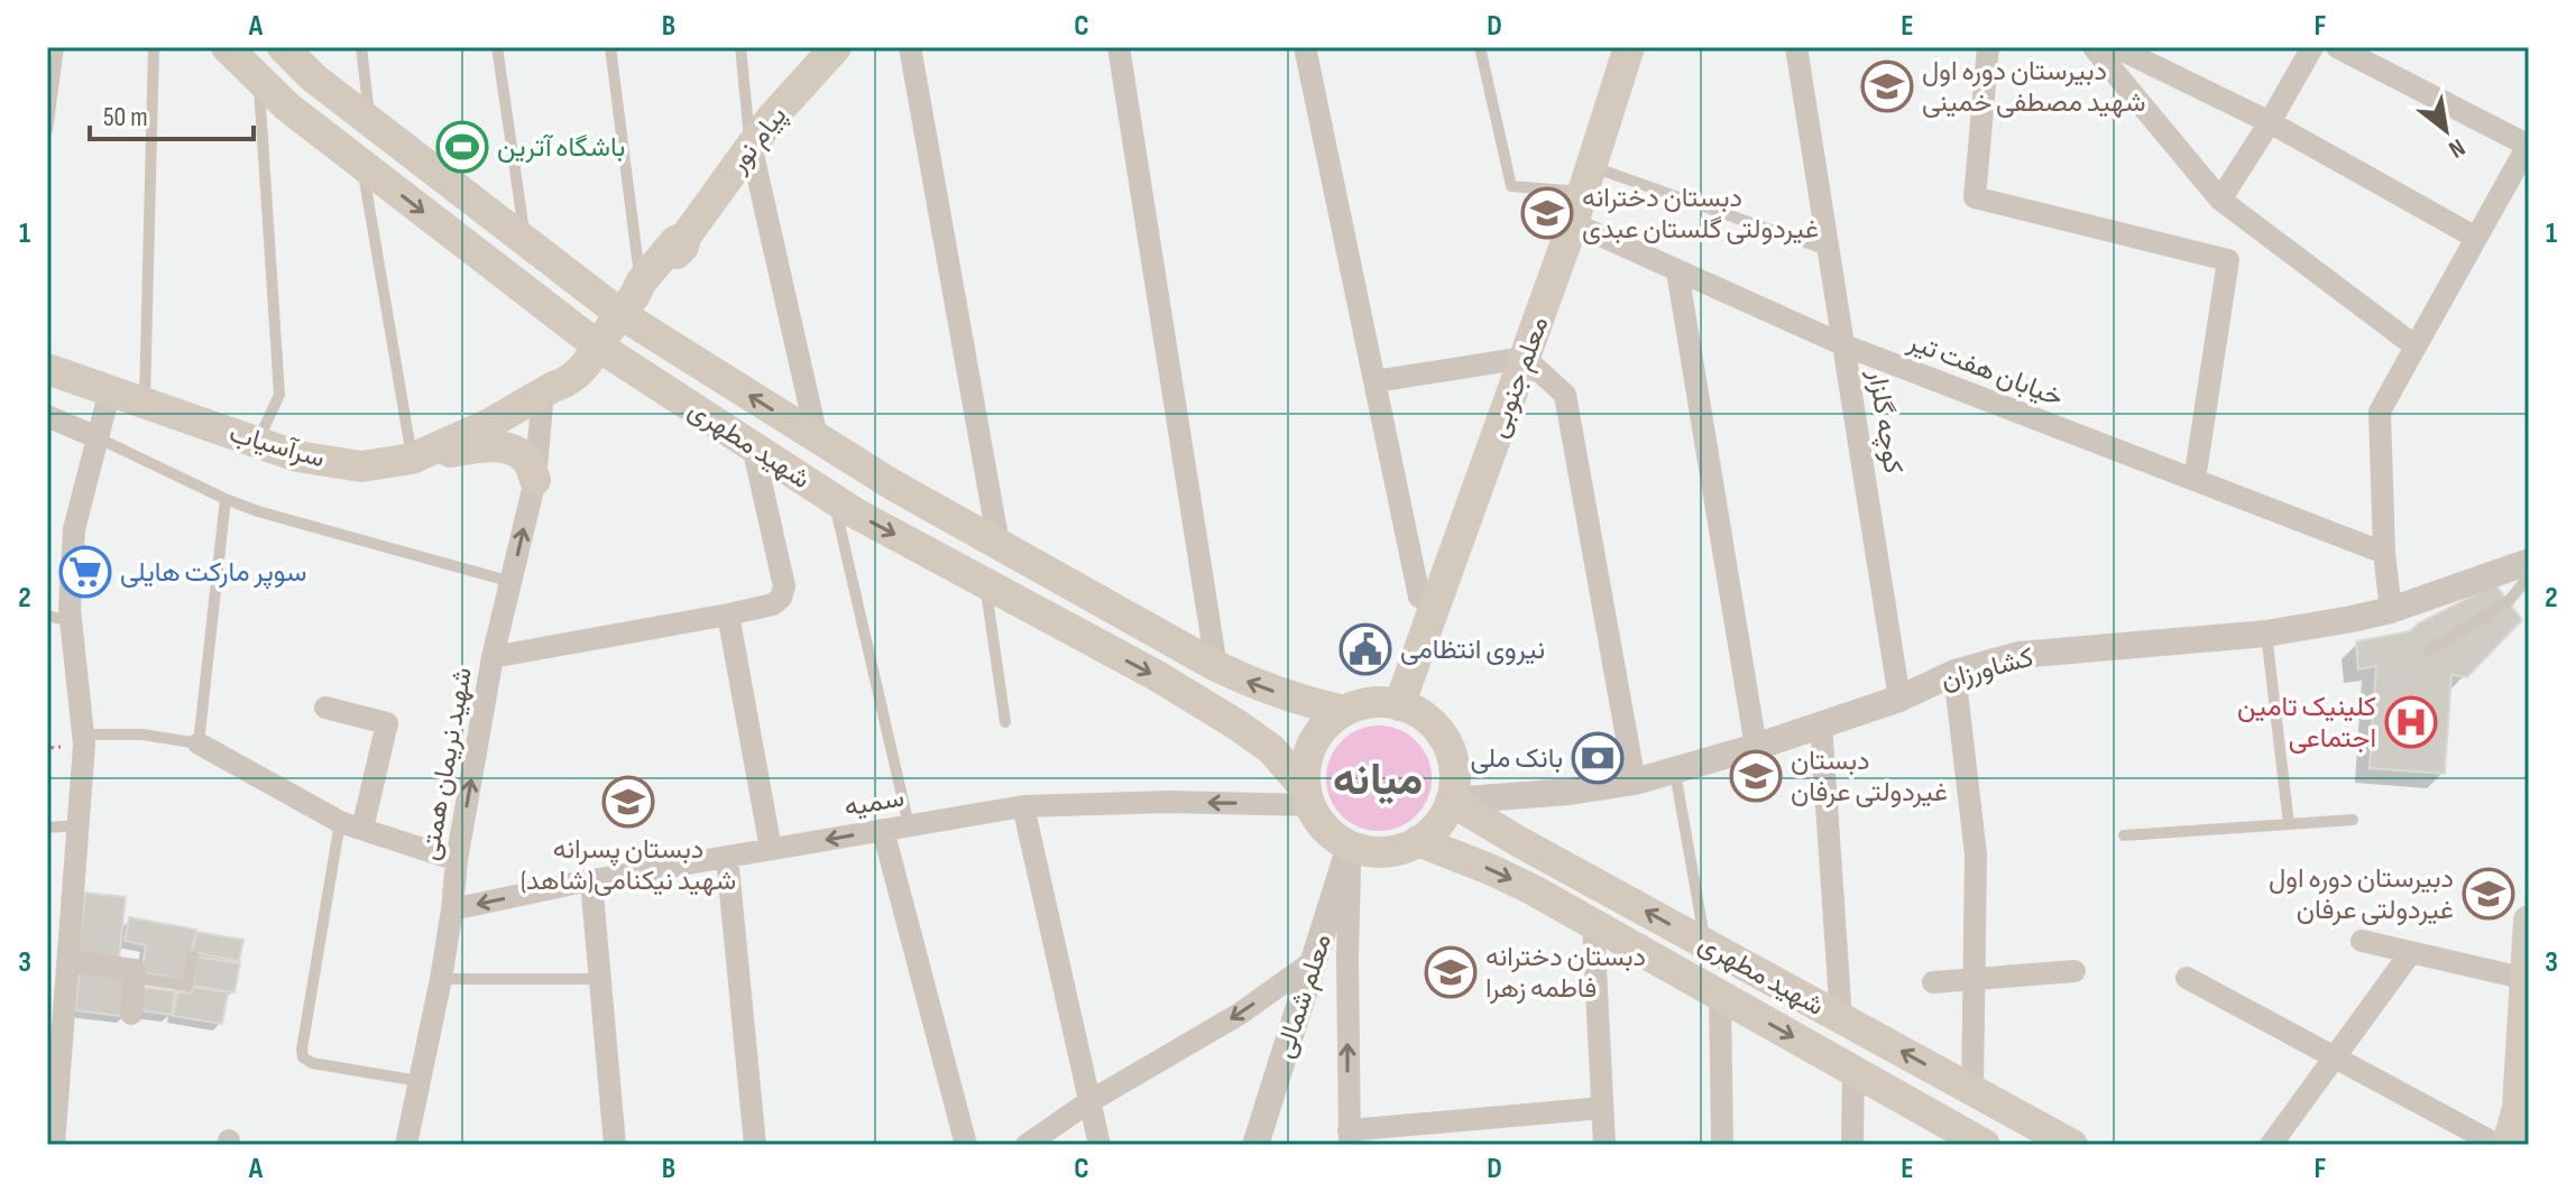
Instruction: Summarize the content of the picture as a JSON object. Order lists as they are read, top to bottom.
{
  "streets": {
    "main road": [
      "پیام نور",
      "معلم جنوبی",
      "شهید مطهری",
      "سرآسیاب"
    ],
    "street": [
      "خیابان هفت تیر",
      "کوچه گلزار",
      "کشاورزان",
      "شهید نریمان همتی",
      "سمیه",
      "معلم شمالی"
    ]
  },
  "crossings": [
    ["پیام نور", "شهید مطهری"],
    ["پیام نور", "سرآسیاب"],
    ["خیابان هفت تیر", "معلم جنوبی"],
    ["خیابان هفت تیر", "کوچه گلزار"],
    ["معلم جنوبی", "شهید مطهری"],
    ["معلم جنوبی", "کشاورزان"],
    ["معلم جنوبی", "سمیه"],
    ["معلم جنوبی", "معلم شمالی"],
    ["کوچه گلزار", "کشاورزان"],
    ["شهید مطهری", "سرآسیاب"],
    ["شهید مطهری", "کشاورزان"],
    ["شهید مطهری", "سمیه"],
    ["شهید مطهری", "معلم شمالی"],
    ["سرآسیاب", "شهید نریمان همتی"],
    ["کشاورزان", "سمیه"],
    ["کشاورزان", "معلم شمالی"],
    ["شهید نریمان همتی", "سمیه"],
    ["سمیه", "معلم شمالی"]
  ],
  "one_way": ["شهید نریمان همتی", "سمیه"],
  "districts": ["میانه"],
  "places": {
    "school or university": [
      "دبیرستان دوره اول شهید مصطفی خمینی",
      "دبستان دخترانه غیردولتی گلستان عبدی",
      "دبستان غیردولتی عرفان",
      "دبستان پسرانه شهید نیکنامی(شاهد)",
      "دبیرستان دوره اول غیردولتی عرفان",
      "دبستان دخترانه فاطمه زهرا"
    ],
    "sports": ["باشگاه آترین"],
    "supermarket": ["سوپر مارکت هایلی"],
    "public building": ["نیروی انتظامی"],
    "hospital": ["کلینیک تامین اجتماعی"],
    "bank": ["بانک ملی"]
  },
  "scale_bar": "50 m",
  "north": "bottom right",
  "grid": {
    "columns": [
      "A",
      "B",
      "C",
      "D",
      "E",
      "F"
    ],
    "rows": ["1", "2", "3"]
  }
}
